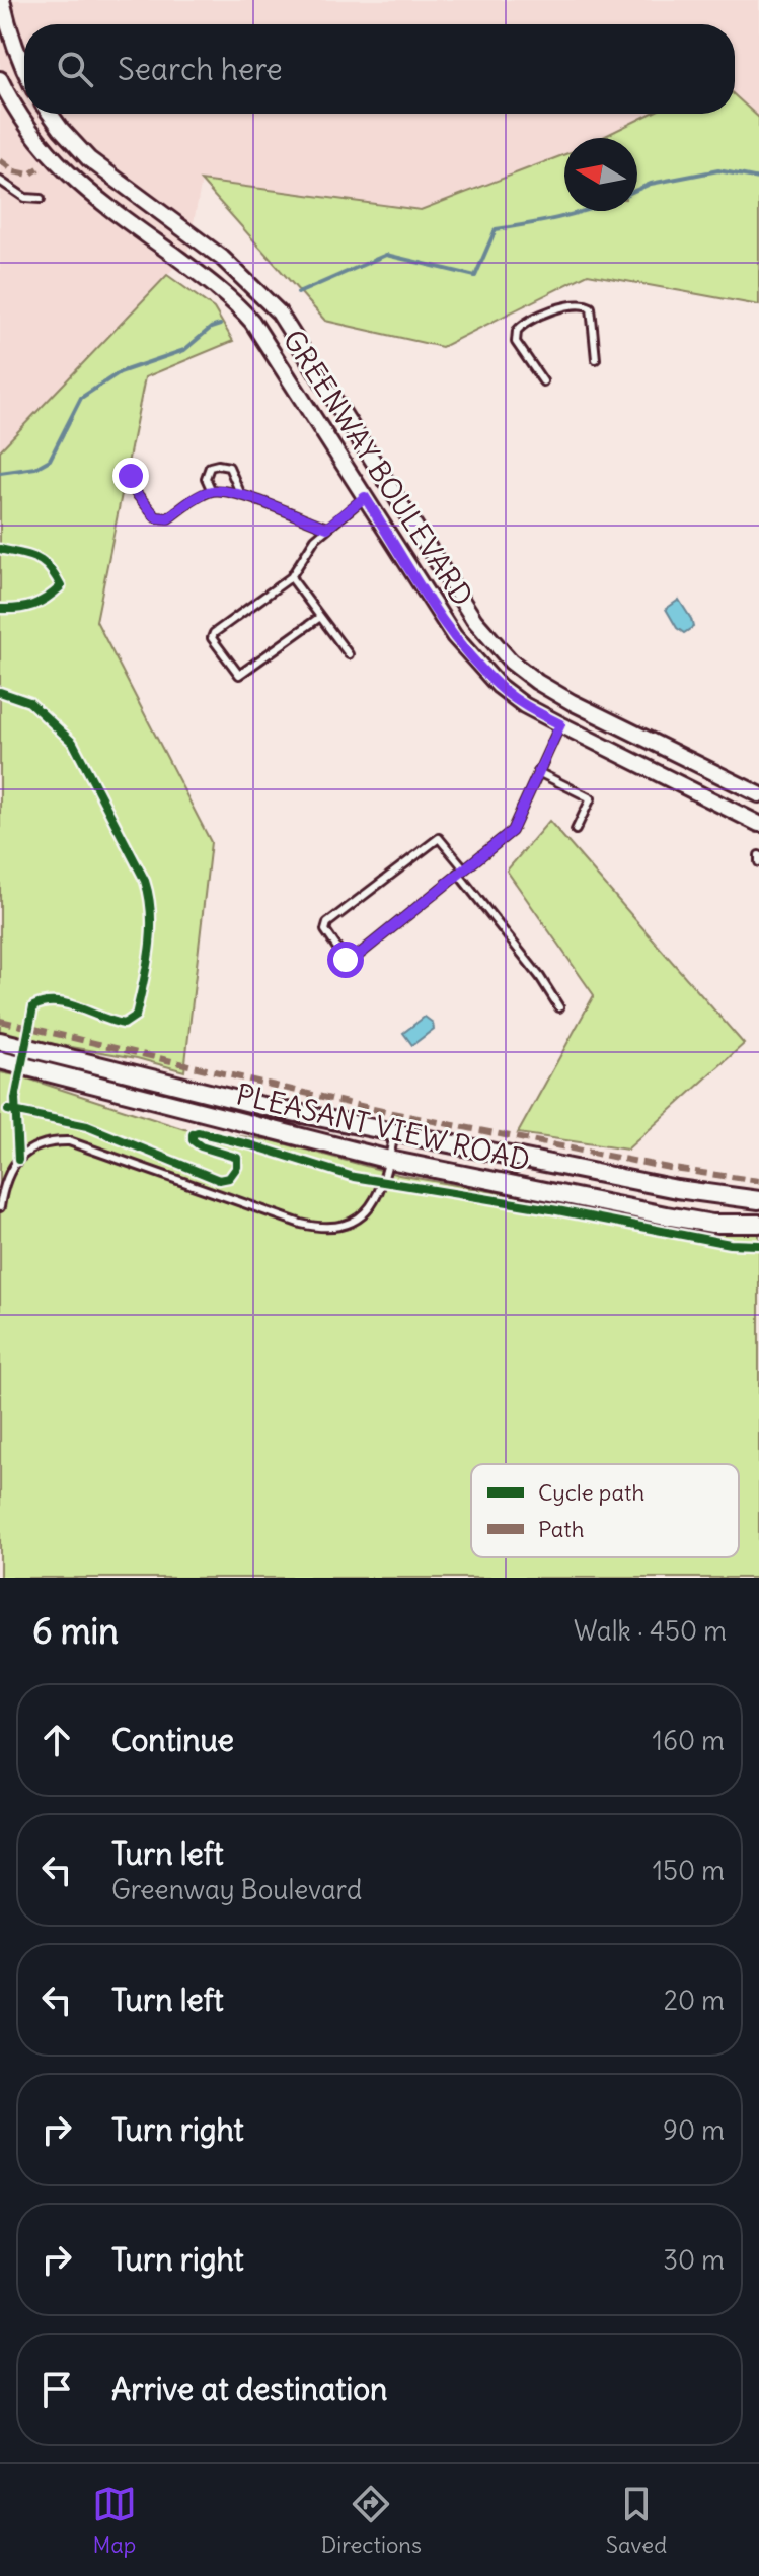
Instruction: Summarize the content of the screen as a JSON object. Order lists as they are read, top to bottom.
{
  "streets": {
    "main road": ["PLEASANT VIEW ROAD"],
    "street": ["GREENWAY BOULEVARD"]
  },
  "legend": ["Cycle path", "Path"],
  "north": "left",
  "page": {
    "search": "Search here",
    "heading": ["6 min", "Walk · 450 m"],
    "list": [
      ["Continue", "160 m"],
      ["Turn left", "Greenway Boulevard", "150 m"],
      ["Turn left", "20 m"],
      ["Turn right", "90 m"],
      ["Turn right", "30 m"],
      "Arrive at destination"
    ],
    "nav": ["Map", "Directions", "Saved"]
  }
}
